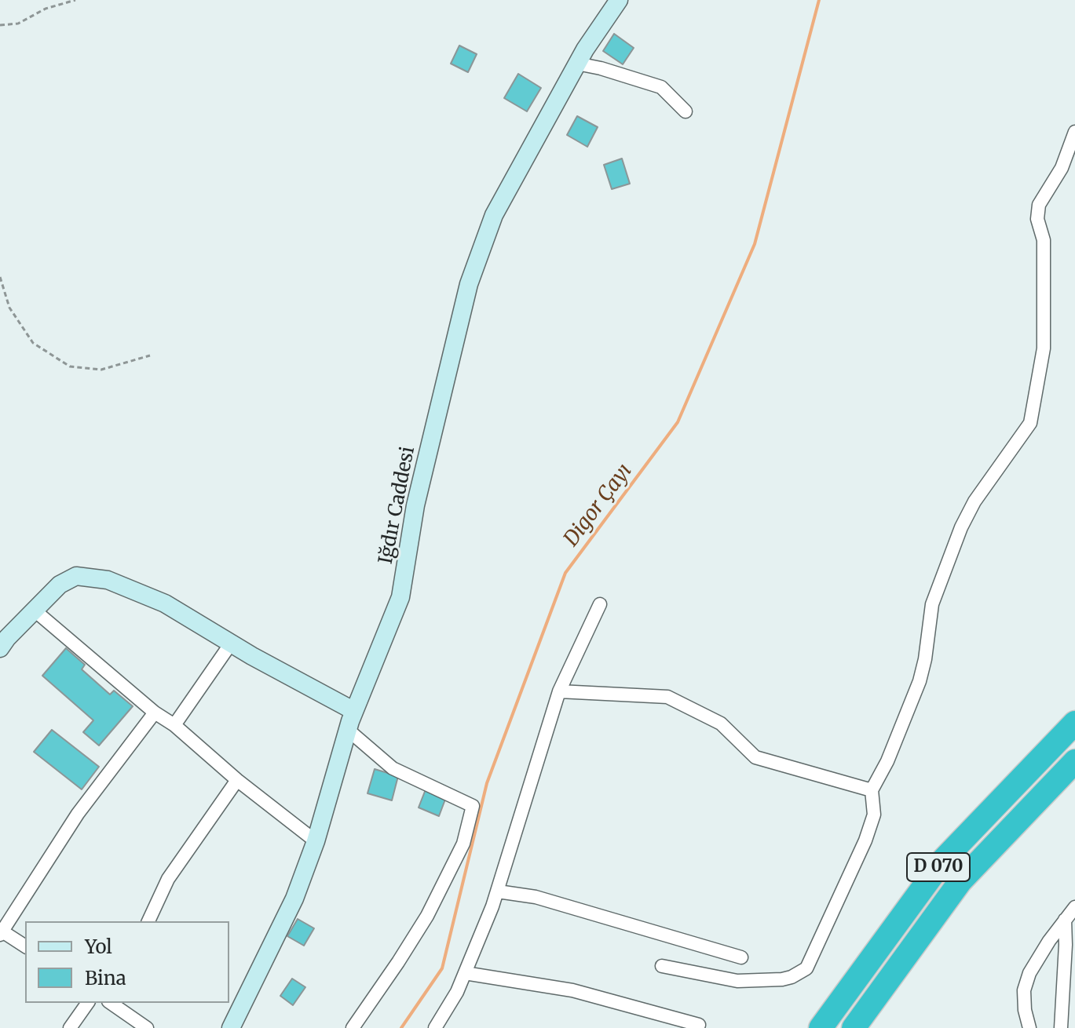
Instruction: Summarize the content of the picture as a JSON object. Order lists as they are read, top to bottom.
{
  "streets": {
    "highway": ["D 070"],
    "street": ["Iğdır Caddesi"]
  },
  "water": ["Digor Çayı"],
  "legend": ["Yol", "Bina"]
}
